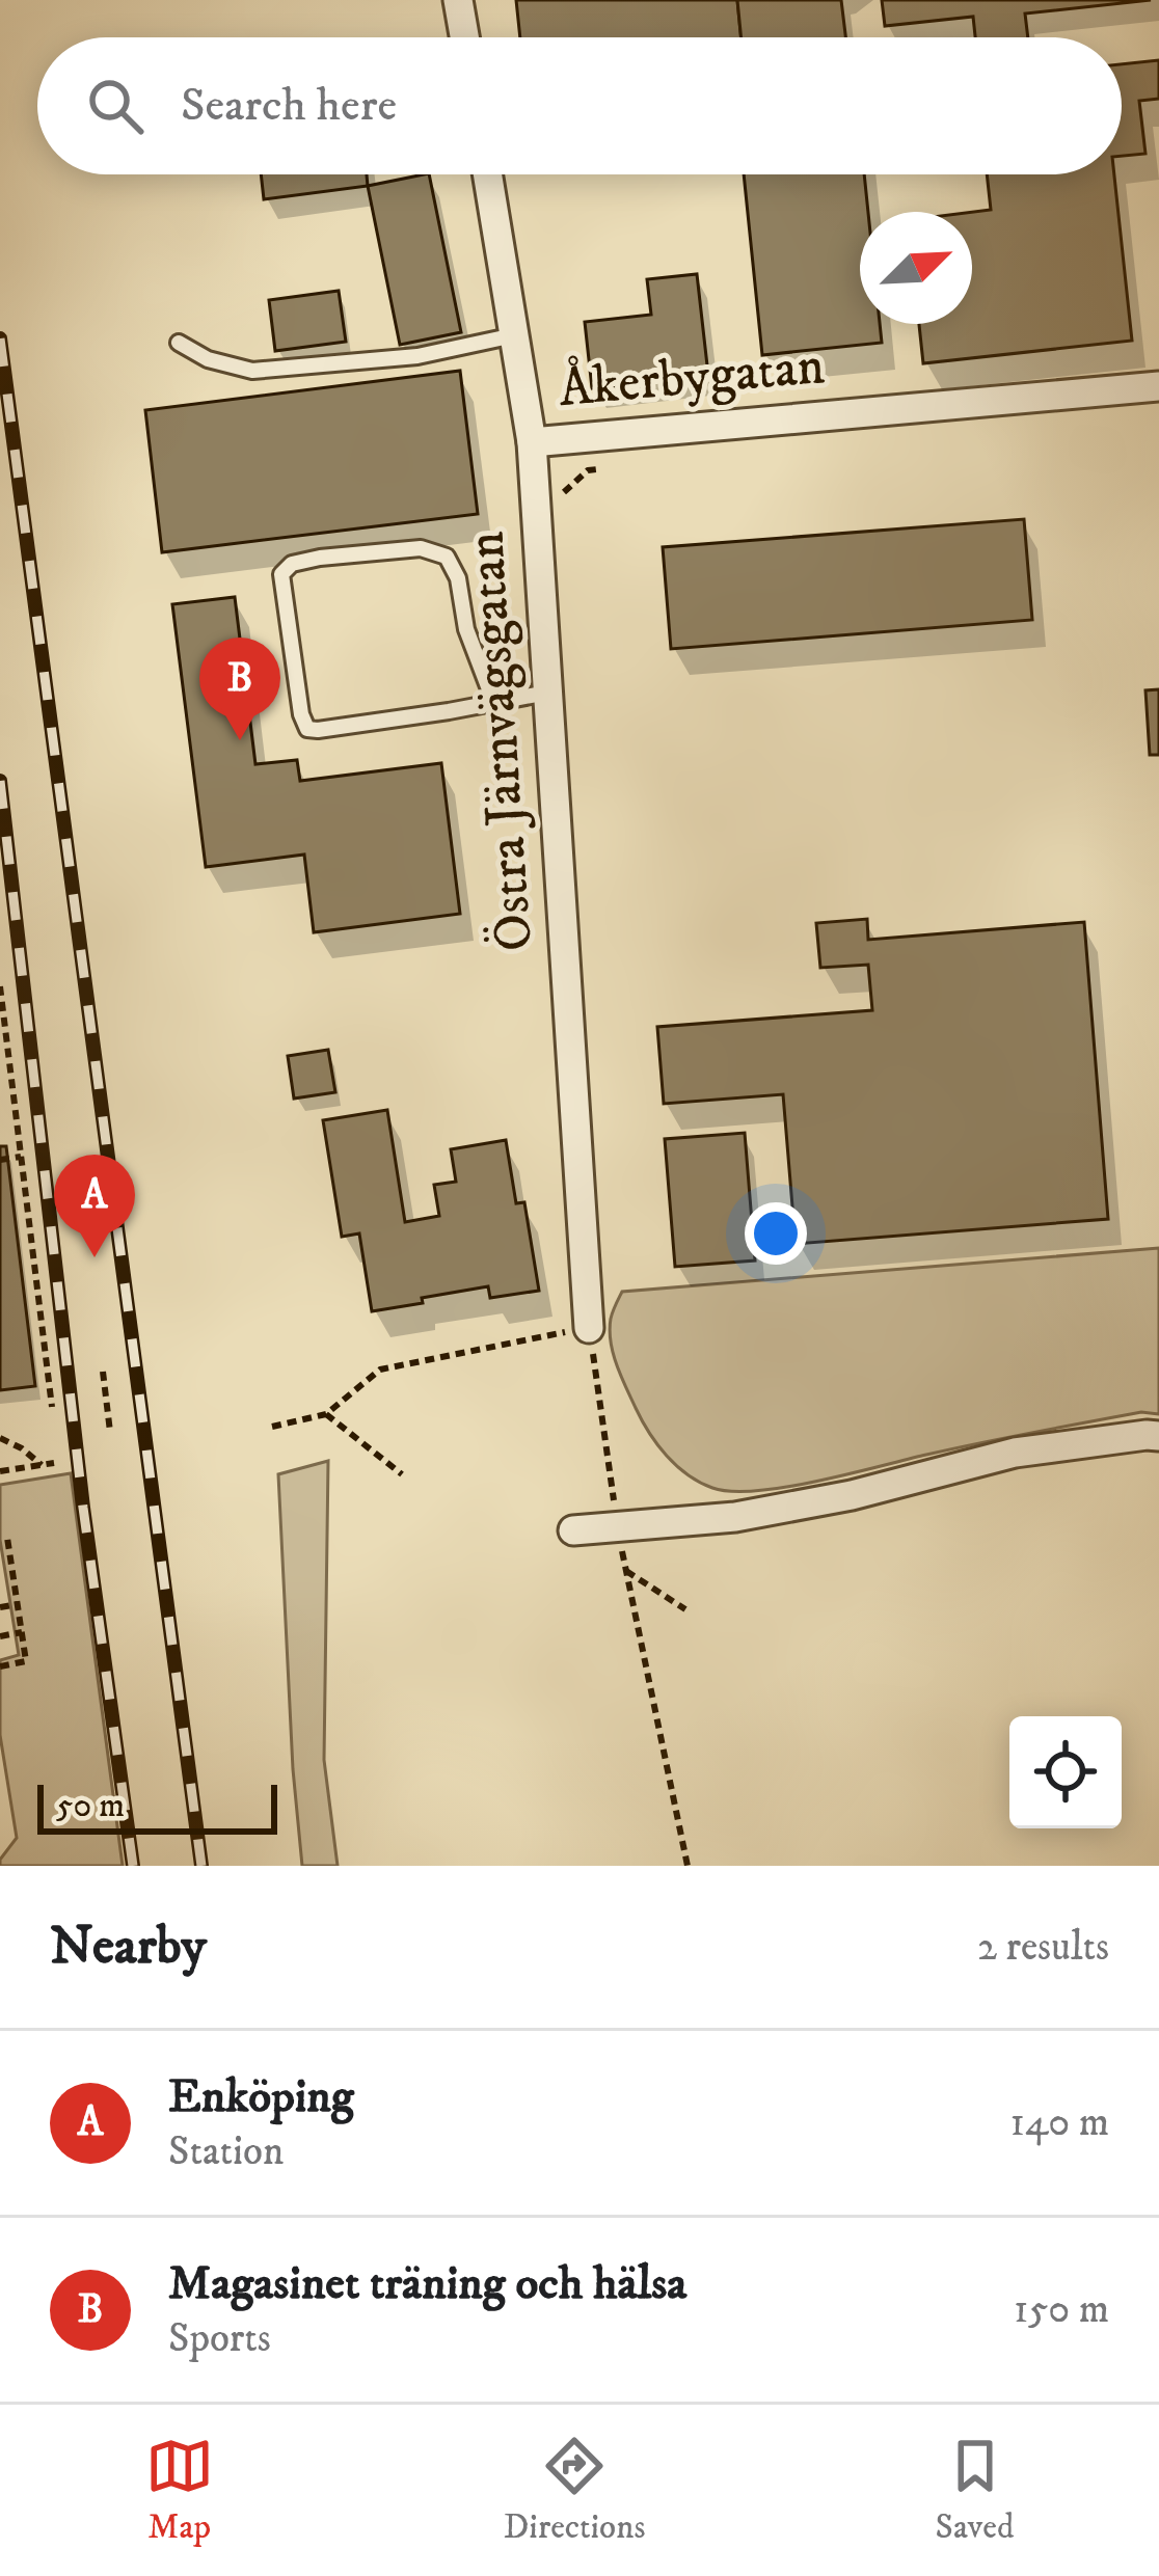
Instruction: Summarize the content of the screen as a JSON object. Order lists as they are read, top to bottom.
{
  "streets": {
    "street": ["Åkerbygatan", "Östra Järnvägsgatan"]
  },
  "crossings": [
    ["Åkerbygatan", "Östra Järnvägsgatan"]
  ],
  "scale_bar": "50 m",
  "north": "top right",
  "page": {
    "search": "Search here",
    "pins": ["B", "A"],
    "scale": "50 m",
    "heading": ["Nearby", "2 results"],
    "list": [
      {
        "mark": "A",
        "name": "Enköping",
        "note": "Station",
        "value": "140 m"
      },
      {
        "mark": "B",
        "name": "Magasinet träning och hälsa",
        "note": "Sports",
        "value": "150 m"
      }
    ],
    "nav": ["Map", "Directions", "Saved"]
  }
}
